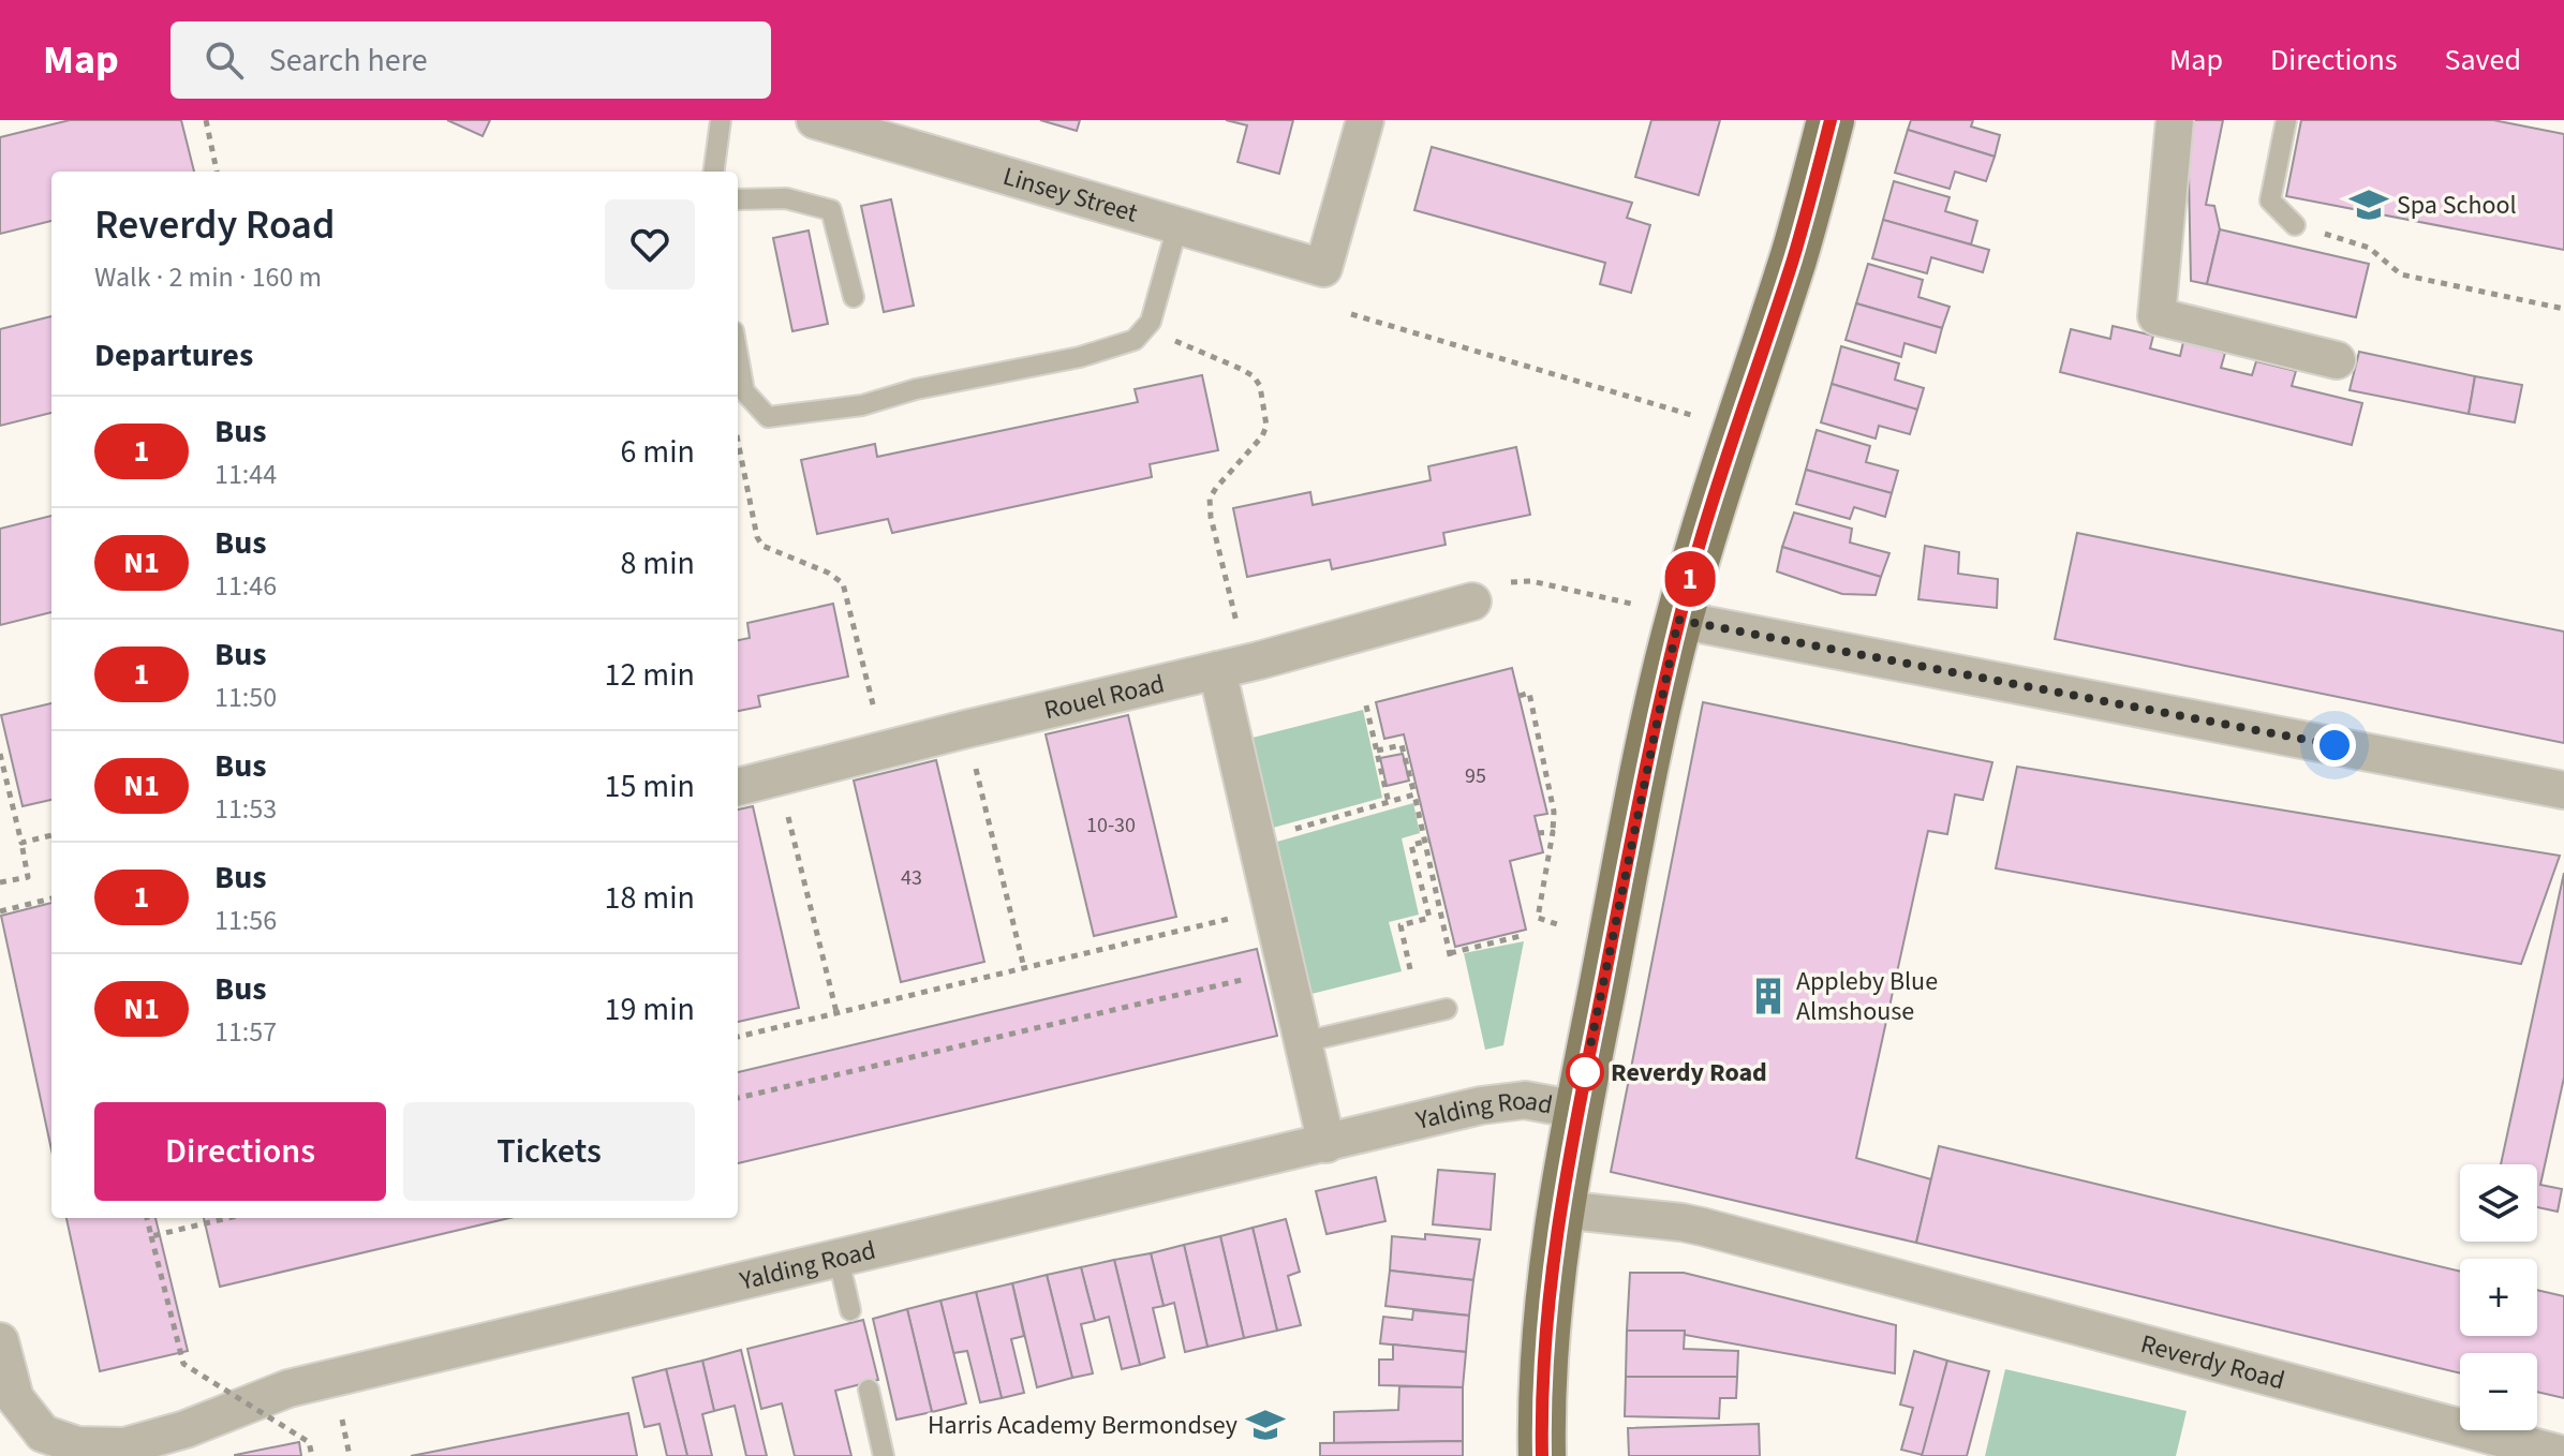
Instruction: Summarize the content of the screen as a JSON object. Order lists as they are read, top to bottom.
{
  "streets": {
    "street": [
      "Linsey Street",
      "Rouel Road",
      "Yalding Road",
      "Reverdy Road"
    ]
  },
  "places": {
    "school or university": ["Spa School", "Harris Academy Bermondsey"],
    "building": ["Appleby Blue Almshouse"],
    "other": ["Reverdy Road"]
  },
  "lines": ["bus line 1"],
  "house_numbers": ["95", "10-30", "43"],
  "page": {
    "header": "Map",
    "search": "Search here",
    "nav": ["Map", "Directions", "Saved"],
    "on_map": "1",
    "heading": [
      ["Reverdy Road", "Walk · 2 min · 160 m"],
      "Departures"
    ],
    "list": [
      {
        "mark": "1",
        "name": "Bus",
        "note": "11:44",
        "value": "6 min"
      },
      {
        "mark": "N1",
        "name": "Bus",
        "note": "11:46",
        "value": "8 min"
      },
      {
        "mark": "1",
        "name": "Bus",
        "note": "11:50",
        "value": "12 min"
      },
      {
        "mark": "N1",
        "name": "Bus",
        "note": "11:53",
        "value": "15 min"
      },
      {
        "mark": "1",
        "name": "Bus",
        "note": "11:56",
        "value": "18 min"
      },
      {
        "mark": "N1",
        "name": "Bus",
        "note": "11:57",
        "value": "19 min"
      }
    ],
    "buttons": ["Directions", "Tickets"],
    "map_buttons": ["+", "−"]
  }
}
